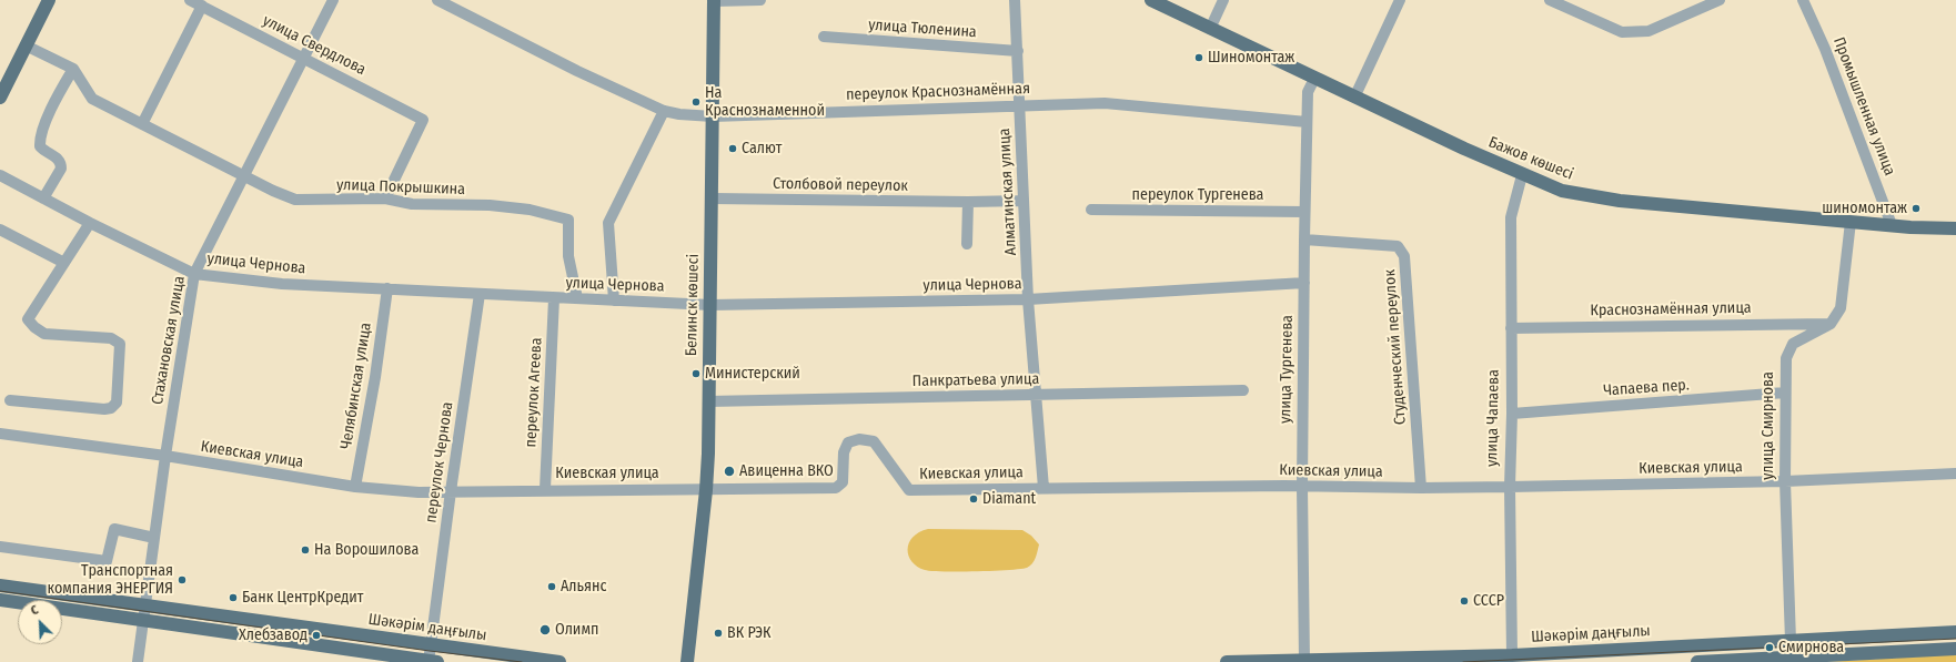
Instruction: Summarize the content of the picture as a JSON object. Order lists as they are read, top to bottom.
{
  "streets": {
    "main road": [
      "Бажов көшесі",
      "Белинск көшесі",
      "улица Смирнова",
      "Шәкәрім даңғылы"
    ],
    "street": [
      "улица Тюленина",
      "улица Свердлова",
      "переулок Краснознамённая",
      "Промышленная улица",
      "Столбовой переулок",
      "улица Покрышкина",
      "Алматинская улица",
      "переулок Тургенева",
      "улица Чернова",
      "Краснознамённая улица",
      "Стахановская улица",
      "Студенческий переулок",
      "улица Тургенева",
      "Панкратьева улица",
      "Челябинская улица",
      "Чапаева пер.",
      "переулок Агеева",
      "улица Чапаева",
      "Киевская улица",
      "переулок Чернова"
    ]
  },
  "crossings": [
    ["улица Тюленина", "Алматинская улица"],
    ["улица Свердлова", "улица Покрышкина"],
    ["улица Свердлова", "Стахановская улица"],
    ["переулок Краснознамённая", "Алматинская улица"],
    ["переулок Краснознамённая", "Белинск көшесі"],
    ["переулок Краснознамённая", "улица Тургенева"],
    ["Промышленная улица", "Бажов көшесі"],
    ["Бажов көшесі", "улица Тургенева"],
    ["Бажов көшесі", "улица Чапаева"],
    ["Столбовой переулок", "Алматинская улица"],
    ["Столбовой переулок", "Белинск көшесі"],
    ["улица Покрышкина", "улица Чернова"],
    ["улица Покрышкина", "Стахановская улица"],
    ["Алматинская улица", "улица Чернова"],
    ["Алматинская улица", "Панкратьева улица"],
    ["Алматинская улица", "Киевская улица"],
    ["переулок Тургенева", "улица Тургенева"],
    ["улица Чернова", "Белинск көшесі"],
    ["улица Чернова", "Стахановская улица"],
    ["улица Чернова", "улица Тургенева"],
    ["улица Чернова", "Челябинская улица"],
    ["улица Чернова", "переулок Агеева"],
    ["улица Чернова", "переулок Чернова"],
    ["Белинск көшесі", "Панкратьева улица"],
    ["Белинск көшесі", "Киевская улица"],
    ["Краснознамённая улица", "улица Чапаева"],
    ["Краснознамённая улица", "улица Смирнова"],
    ["Стахановская улица", "Киевская улица"],
    ["Стахановская улица", "Шәкәрім даңғылы"],
    ["Студенческий переулок", "улица Тургенева"],
    ["Студенческий переулок", "Киевская улица"],
    ["улица Тургенева", "Киевская улица"],
    ["улица Тургенева", "Шәкәрім даңғылы"],
    ["Челябинская улица", "Киевская улица"],
    ["Чапаева пер.", "улица Чапаева"],
    ["Чапаева пер.", "улица Смирнова"],
    ["переулок Агеева", "Киевская улица"],
    ["улица Чапаева", "Киевская улица"],
    ["улица Чапаева", "Шәкәрім даңғылы"],
    ["улица Смирнова", "Киевская улица"],
    ["улица Смирнова", "Шәкәрім даңғылы"],
    ["Киевская улица", "переулок Чернова"],
    ["переулок Чернова", "Шәкәрім даңғылы"]
  ],
  "places": [
    "Шиномонтаж",
    "На Краснознаменной",
    "Салют",
    "шиномонтаж",
    "Министерский",
    "Авиценна ВКО",
    "Diamant",
    "На Ворошилова",
    "Транспортная компания ЭНЕРГИЯ",
    "Альянс",
    "Банк ЦентрКредит",
    "СССР",
    "Олимп",
    "ВК РЭК",
    "Хлебзавод",
    "Смирнова"
  ],
  "north": "top left"
}
